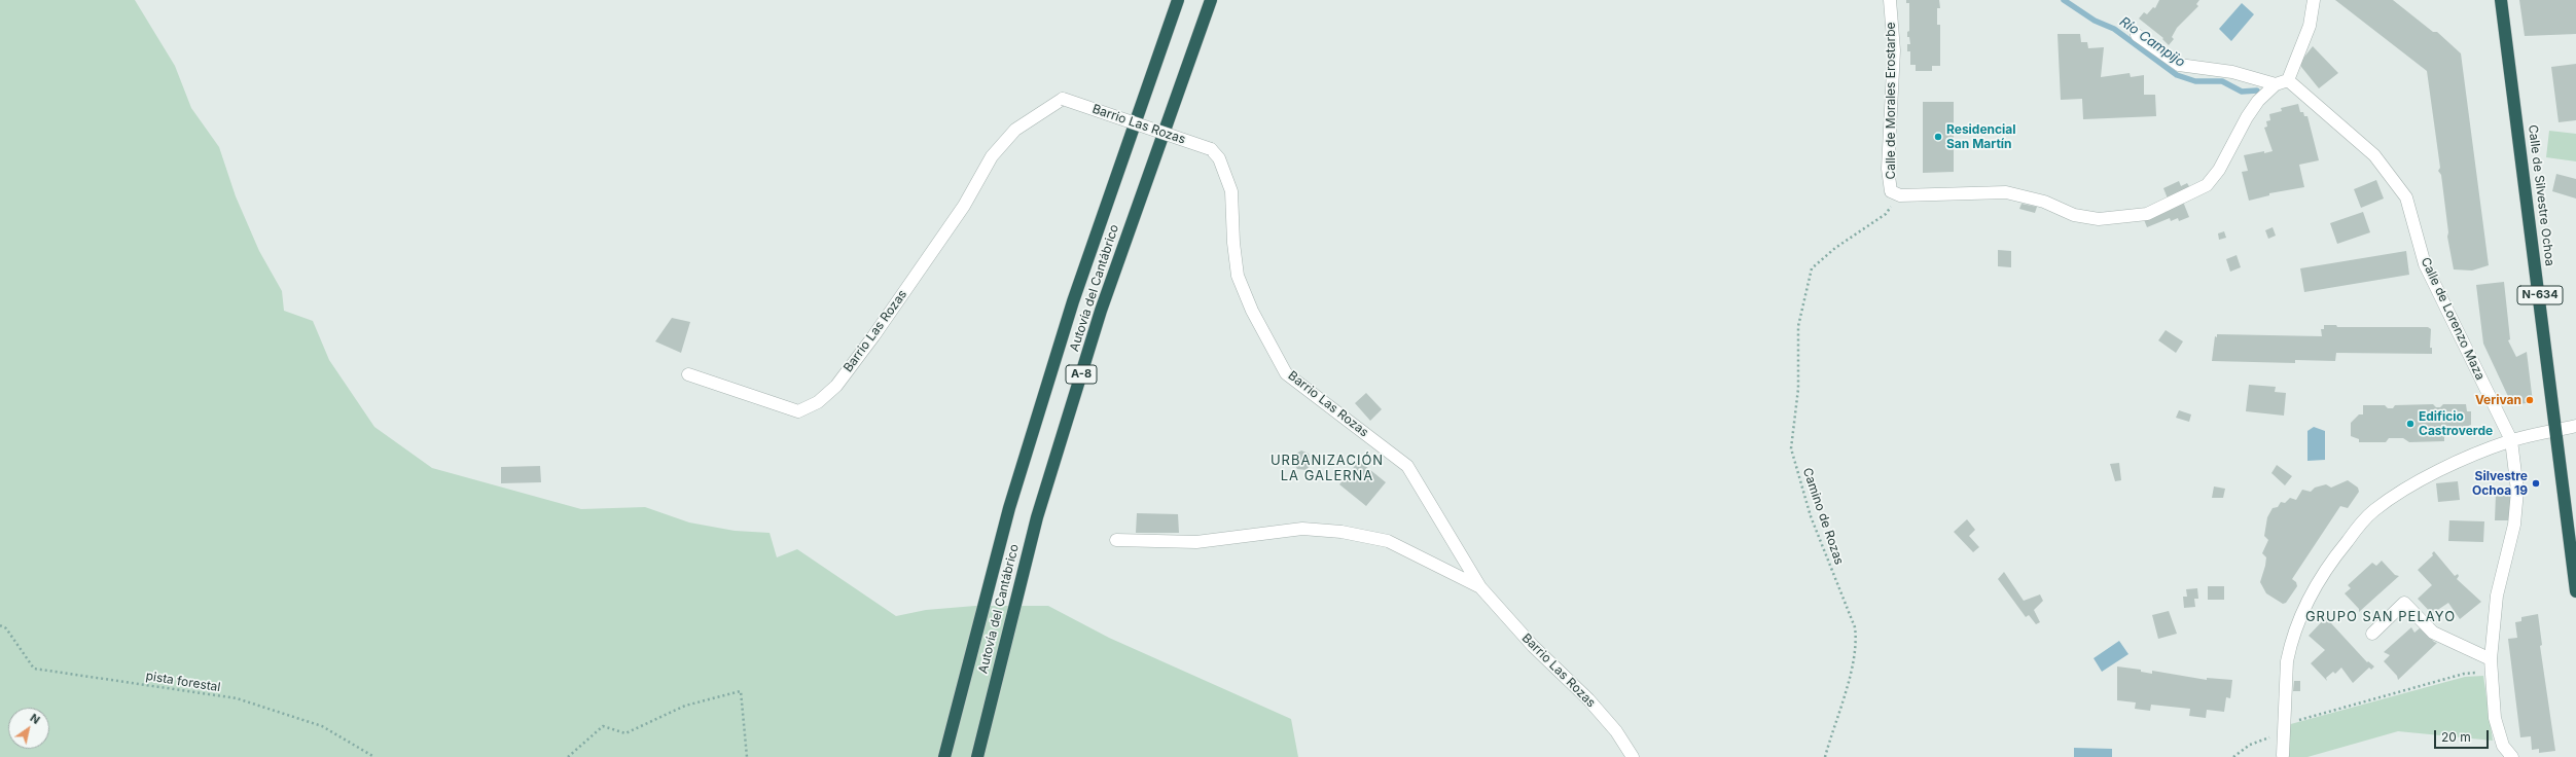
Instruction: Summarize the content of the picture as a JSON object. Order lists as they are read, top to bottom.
{
  "streets": {
    "highway": [
      "Calle de Silvestre Ochoa",
      "Autovía del Cantábrico",
      "N-634",
      "A-8"
    ],
    "street": ["Calle de Morales Erostarbe", "Barrio Las Rozas", "Calle de Lorenzo Maza"],
    "path": ["Camino de Rozas", "pista forestal"]
  },
  "crossings": [
    ["Calle de Morales Erostarbe", "Camino de Rozas"]
  ],
  "districts": ["URBANIZACIÓN LA GALERNA", "GRUPO SAN PELAYO"],
  "water": ["Río Campijo"],
  "places": [
    "Residencial San Martín",
    "Verivan",
    "Edificio Castroverde",
    "Silvestre Ochoa 19"
  ],
  "scale_bar": "20 m",
  "north": "top right"
}
